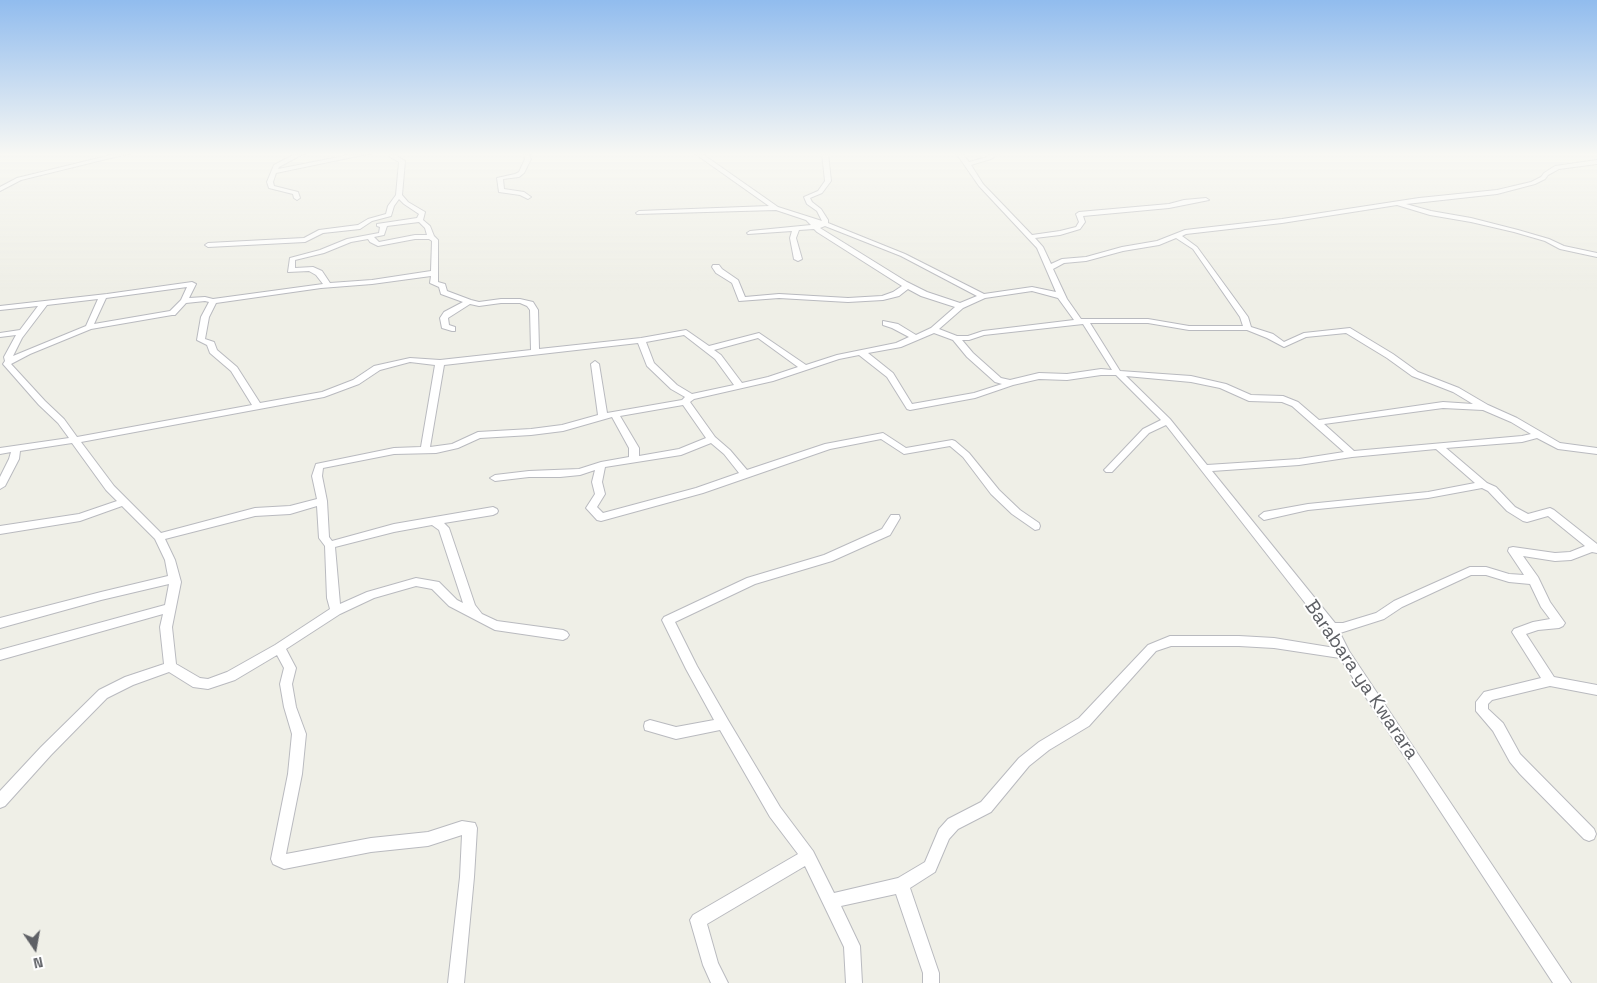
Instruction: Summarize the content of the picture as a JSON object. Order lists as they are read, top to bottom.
{
  "streets": {
    "street": ["Barabara ya Kwarara"]
  },
  "north": "bottom"
}
